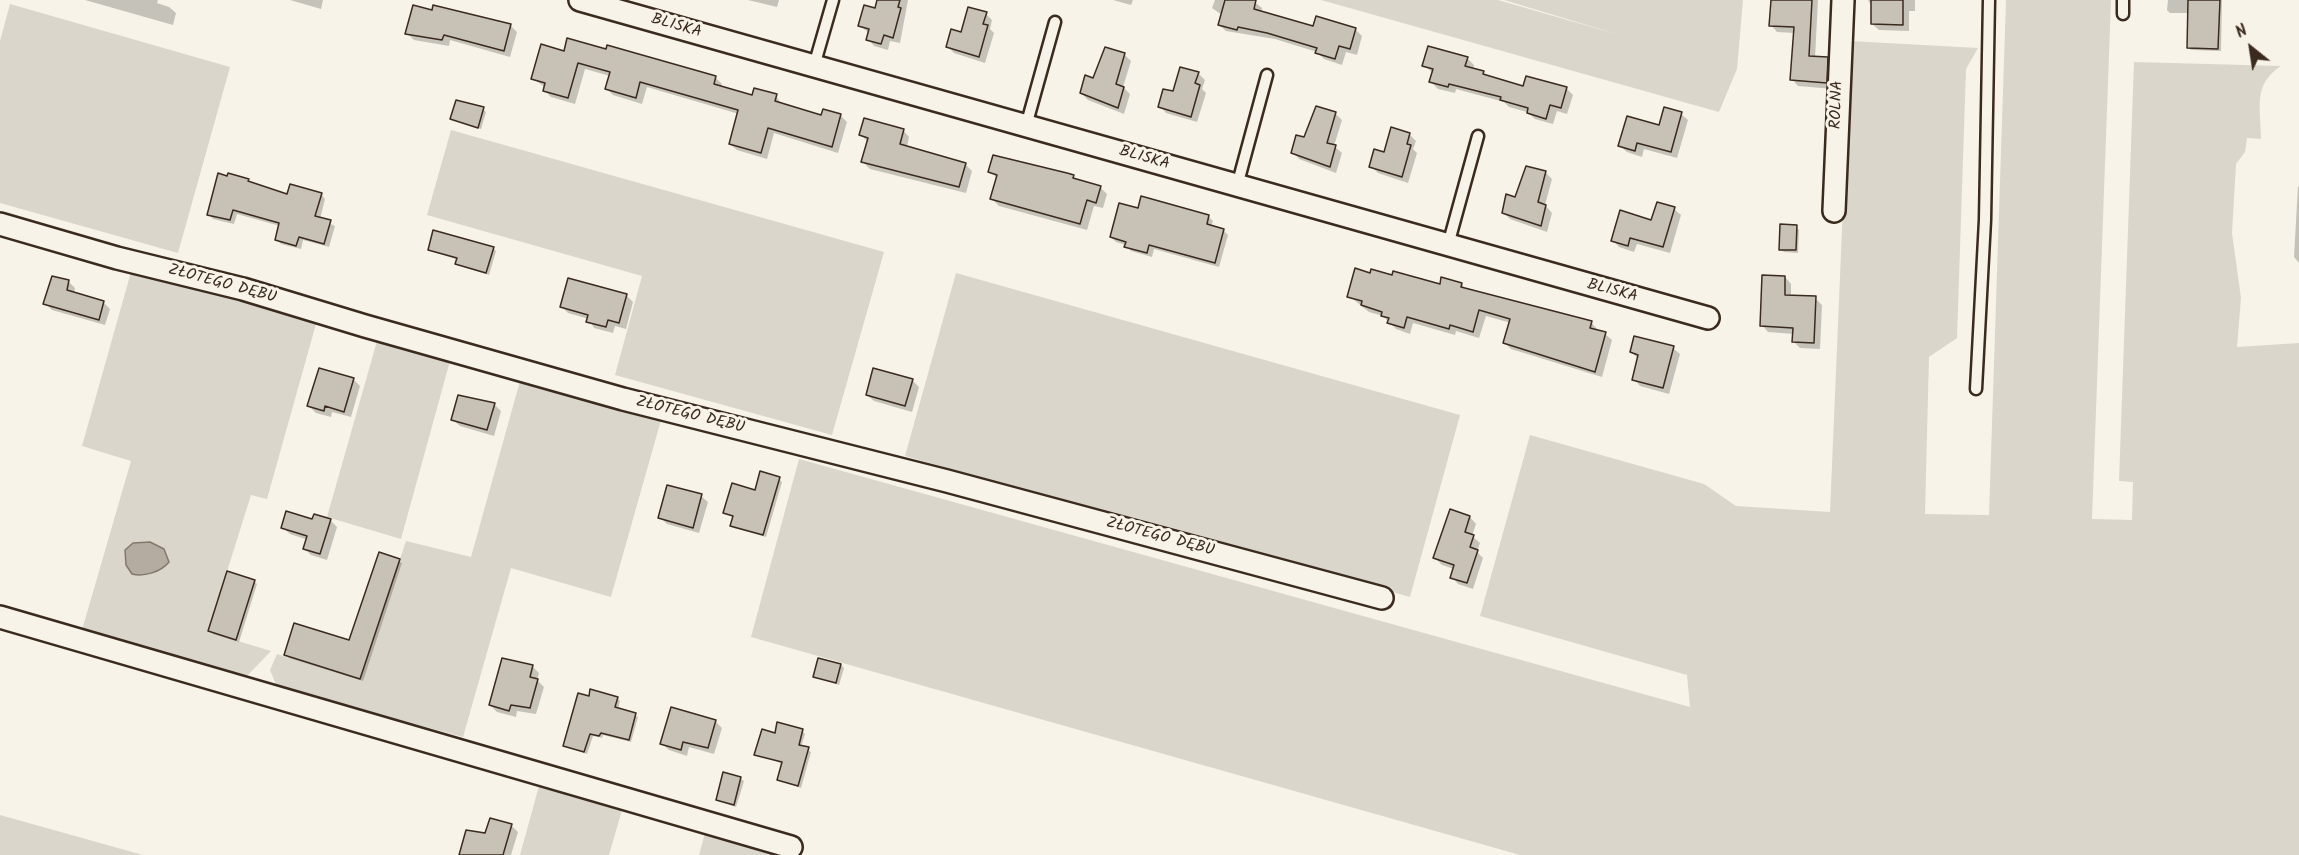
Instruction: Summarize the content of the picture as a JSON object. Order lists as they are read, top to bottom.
{
  "streets": {
    "street": ["BLISKA", "ROLNA", "ZŁOTEGO DĘBU"]
  },
  "north": "top left"
}
